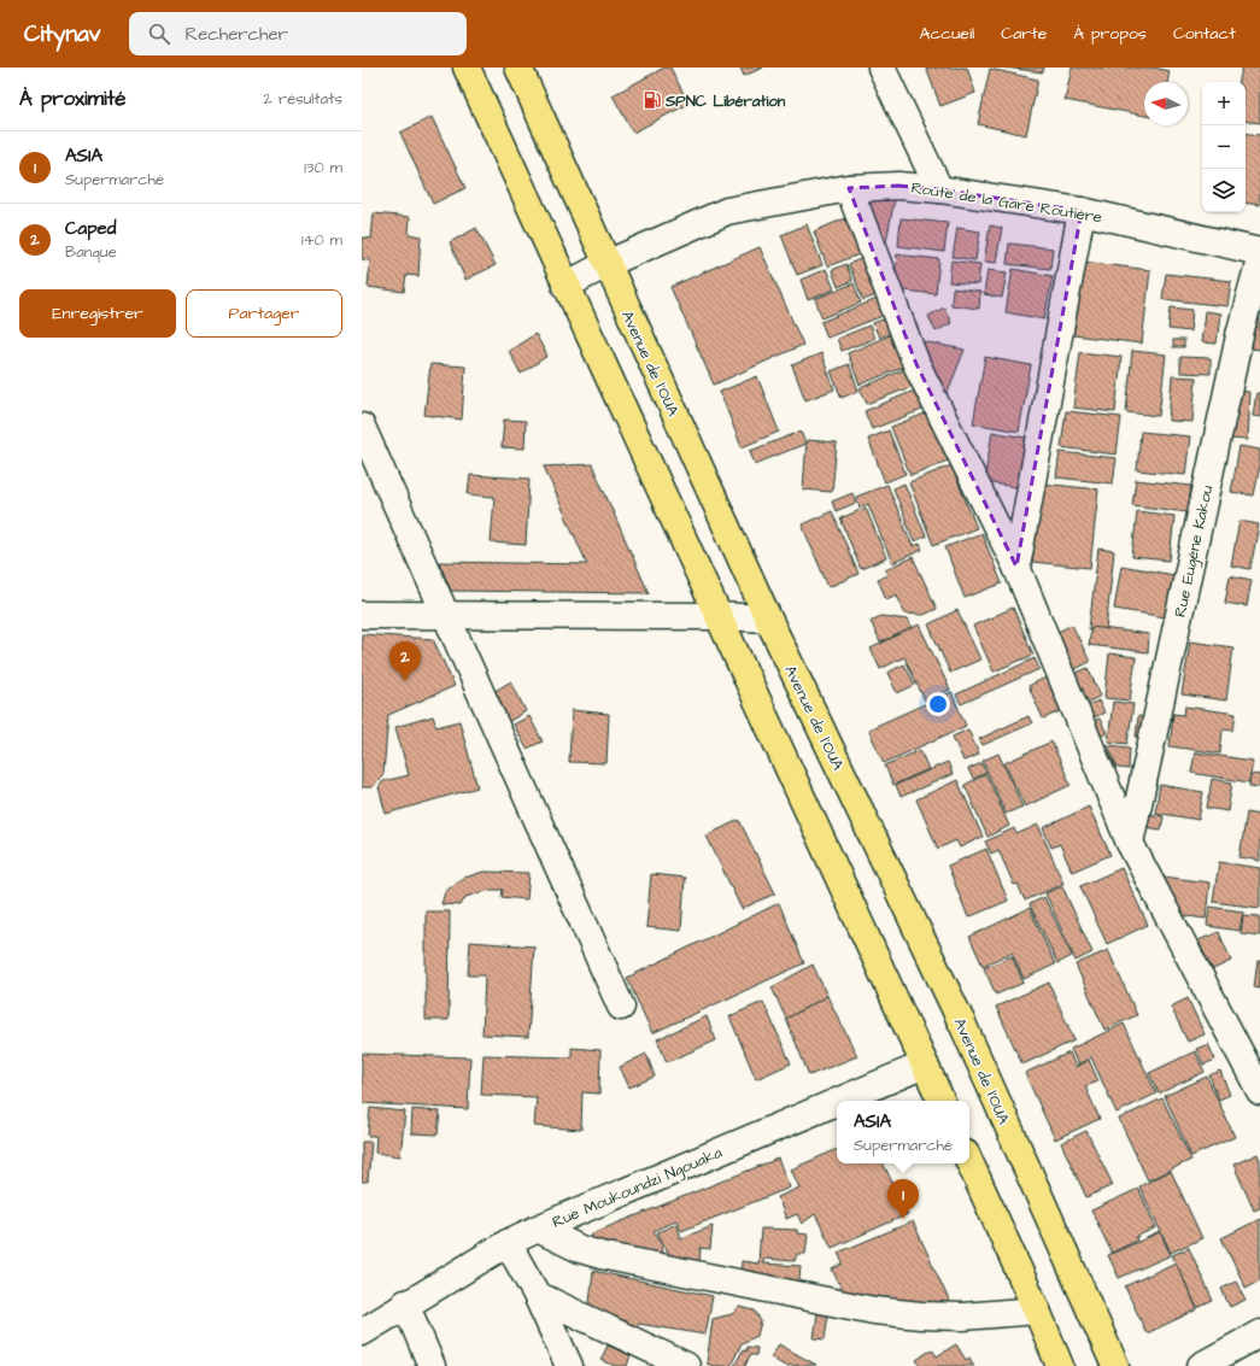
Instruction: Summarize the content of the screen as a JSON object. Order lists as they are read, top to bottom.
{
  "streets": {
    "main road": ["Avenue de l'OUA"],
    "street": ["Route de la Gare Routière", "Rue Eugène Kakou", "Rue Moukoundzi Ngouaka"]
  },
  "crossings": [
    ["Route de la Gare Routière", "Avenue de l'OUA"]
  ],
  "places": {
    "fuel station": ["SPNC Libération"]
  },
  "north": "left",
  "page": {
    "header": "Citynav",
    "search": "Rechercher",
    "nav": [
      "Accueil",
      "Carte",
      "À propos",
      "Contact"
    ],
    "heading": ["À proximité", "2 résultats"],
    "map_buttons": ["+", "−"],
    "list": [
      {
        "mark": "1",
        "name": "ASIA",
        "note": "Supermarché",
        "value": "130 m"
      },
      {
        "mark": "2",
        "name": "Caped",
        "note": "Banque",
        "value": "140 m"
      }
    ],
    "buttons": ["Enregistrer", "Partager"],
    "pins": ["2", "1"],
    "popup": ["ASIA", "Supermarché"]
  }
}
